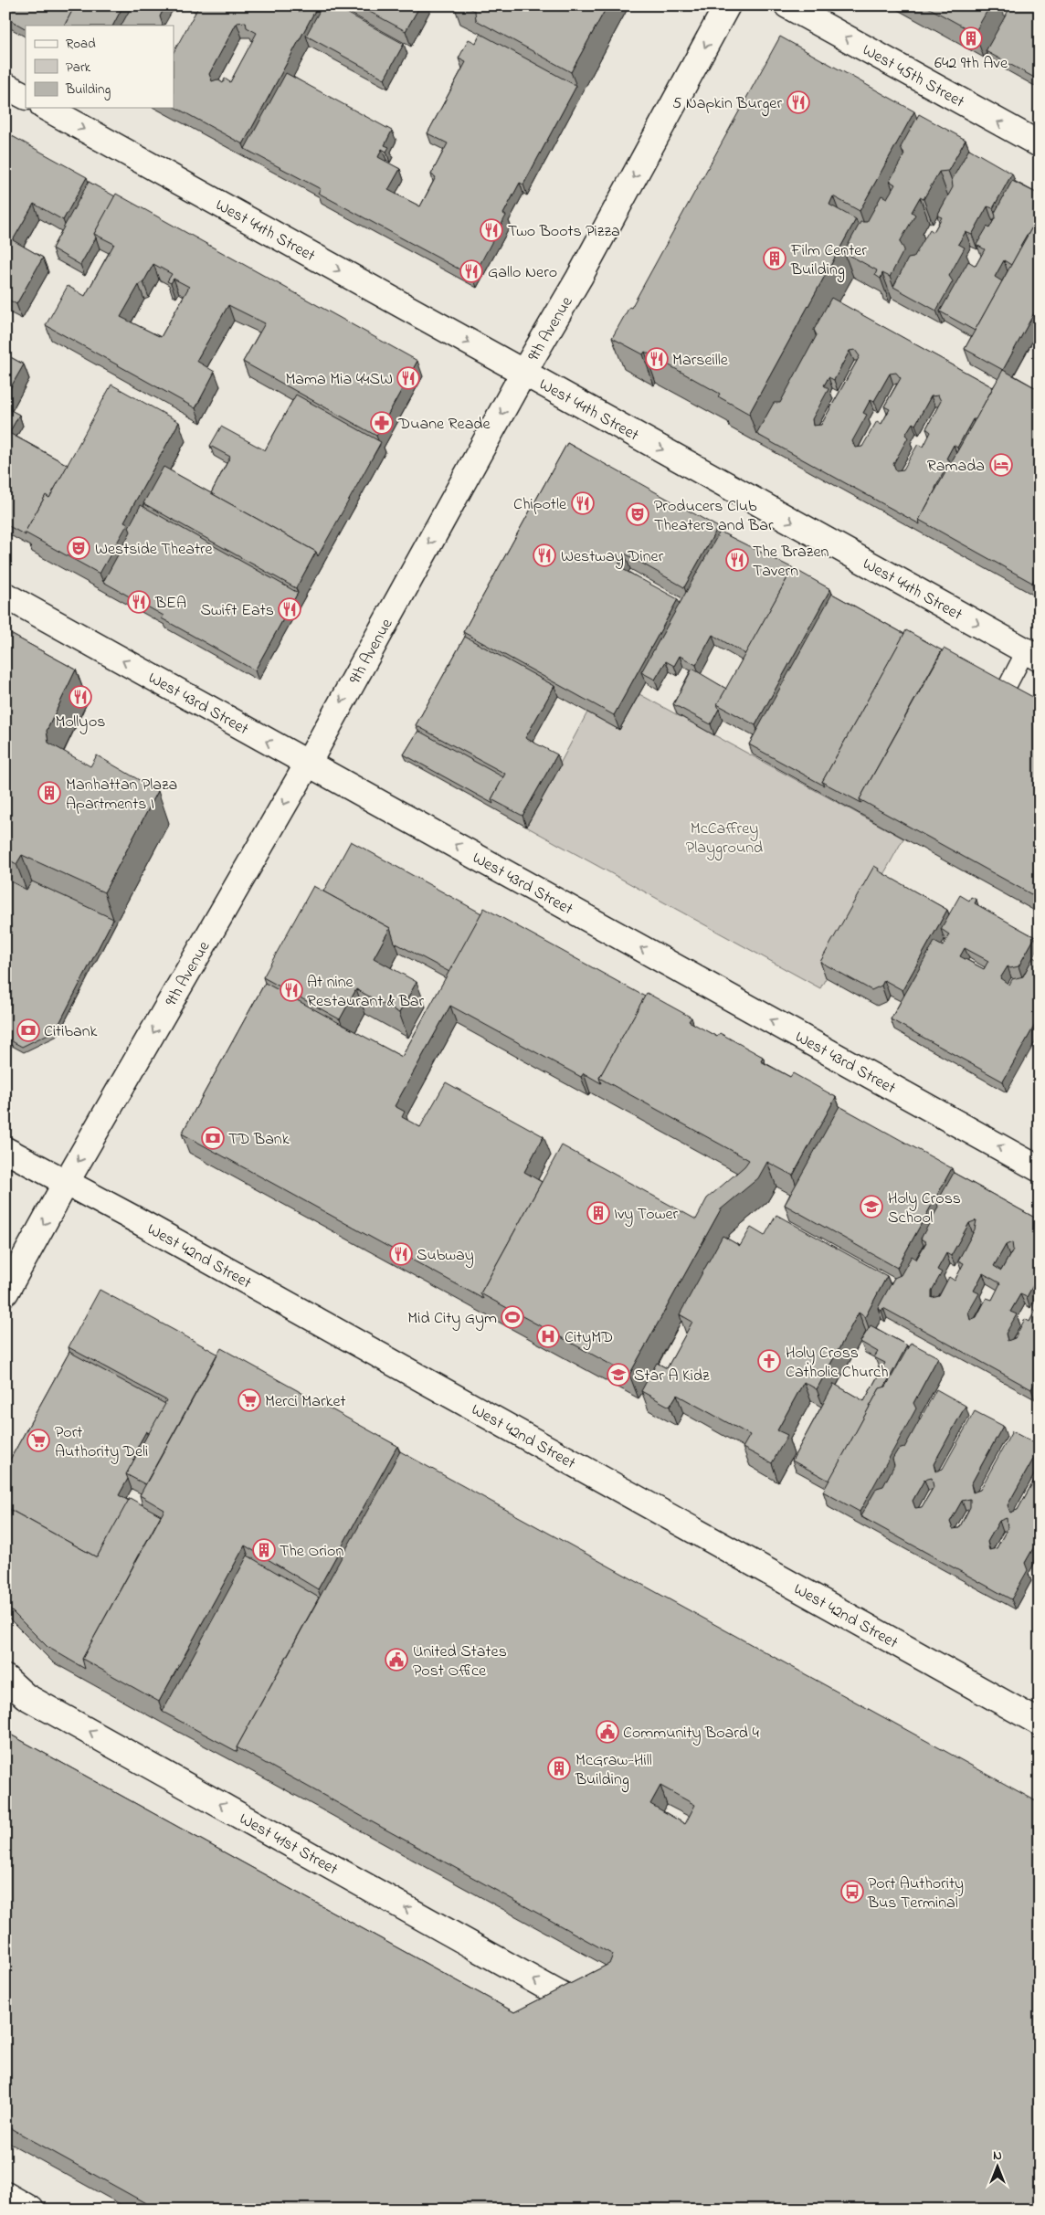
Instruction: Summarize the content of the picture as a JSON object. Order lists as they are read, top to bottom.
{
  "streets": {
    "street": [
      "West 45th Street",
      "West 44th Street",
      "9th Avenue",
      "West 43rd Street",
      "West 42nd Street",
      "West 41st Street"
    ]
  },
  "crossings": [
    ["West 44th Street", "9th Avenue"],
    ["9th Avenue", "West 43rd Street"],
    ["9th Avenue", "West 42nd Street"]
  ],
  "one_way": [
    "West 45th Street",
    "West 44th Street",
    "9th Avenue",
    "West 43rd Street",
    "West 41st Street"
  ],
  "parks": ["McCaffrey Playground"],
  "places": {
    "building": [
      "642 9th Ave",
      "Film Center Building",
      "Manhattan Plaza Apartments I",
      "Ivy Tower",
      "The Orion",
      "McGraw-Hill Building"
    ],
    "restaurant": [
      "5 Napkin Burger",
      "Two Boots Pizza",
      "Gallo Nero",
      "Marseille",
      "Mama Mia 44SW",
      "Chipotle",
      "Westway Diner",
      "The Brazen Tavern",
      "BEA",
      "Swift Eats",
      "Mollyos",
      "At nine Restaurant & Bar",
      "Subway"
    ],
    "pharmacy": ["Duane Reade"],
    "hotel": ["Ramada"],
    "theatre": ["Producers Club Theaters and Bar", "Westside Theatre"],
    "bank": ["Citibank", "TD Bank"],
    "school or university": ["Holy Cross School", "Star A Kidz"],
    "sports": ["Mid City Gym"],
    "hospital": ["CityMD"],
    "church": ["Holy Cross Catholic Church"],
    "supermarket": ["Merci Market", "Port Authority Deli"],
    "public building": ["United States Post Office", "Community Board 4"],
    "bus stop": ["Port Authority Bus Terminal"]
  },
  "legend": ["Road", "Park", "Building"],
  "north": "top"
}
